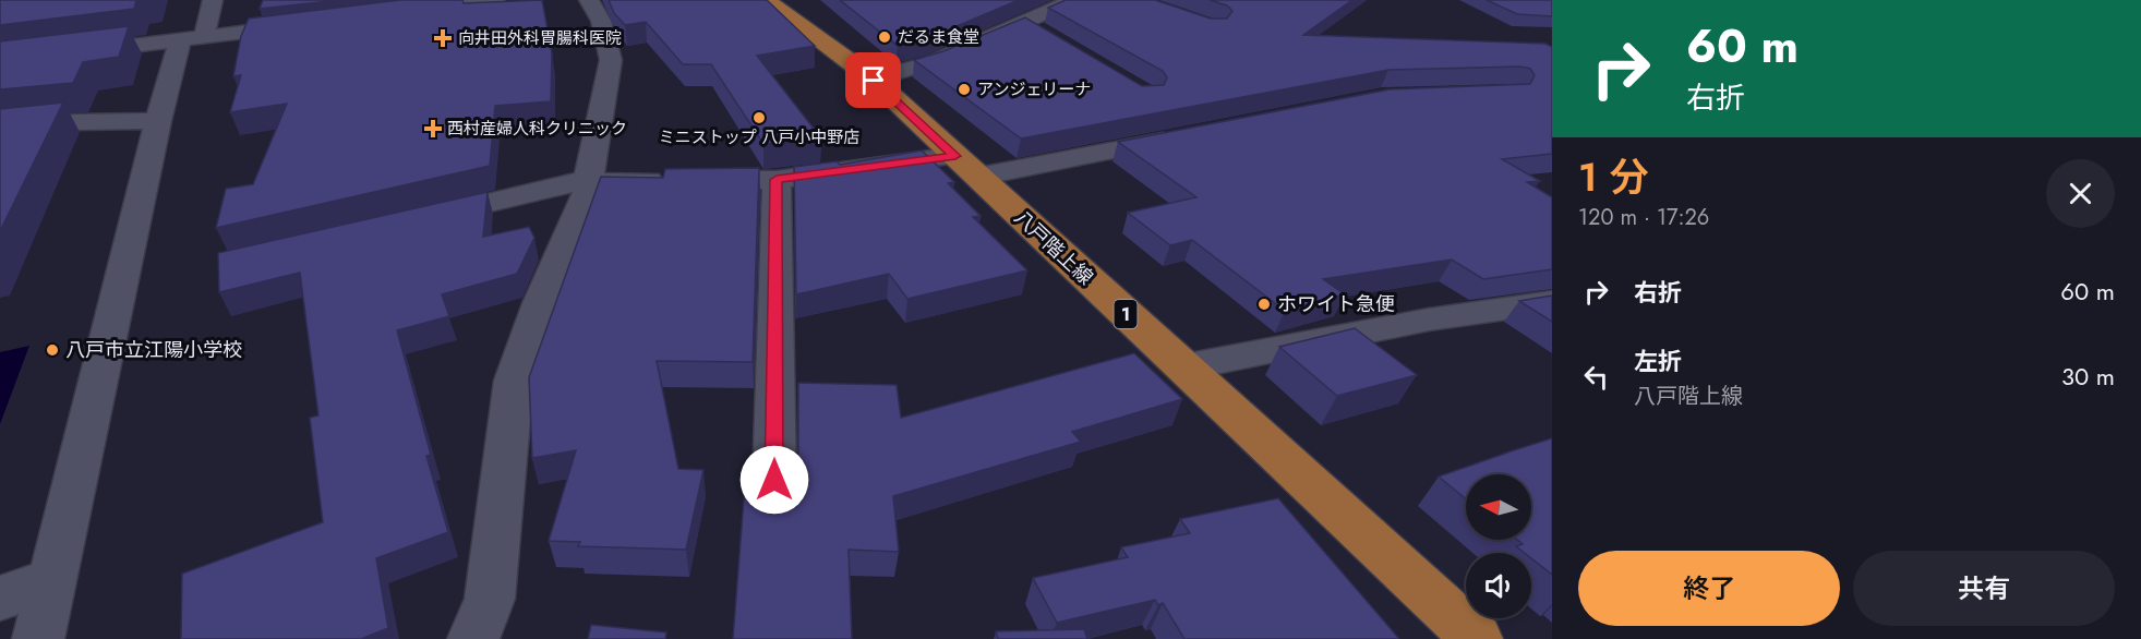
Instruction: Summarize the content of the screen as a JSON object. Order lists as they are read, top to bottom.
{
  "streets": {
    "main road": ["八戸階上線", "1"]
  },
  "places": {
    "other": [
      "だるま食堂",
      "アンジェリーナ",
      "ミニストップ 八戸小中野店",
      "ホワイト急便",
      "八戸市立江陽小学校"
    ],
    "health": ["向井田外科胃腸科医院", "西村産婦人科クリニック"]
  },
  "north": "left",
  "page": {
    "turn": ["60 m", "右折"],
    "heading": ["1 分", "120 m · 17:26"],
    "list": [
      {
        "name": "右折",
        "value": "60 m"
      },
      {
        "name": "左折",
        "note": "八戸階上線",
        "value": "30 m"
      }
    ],
    "buttons": ["終了", "共有"]
  }
}
